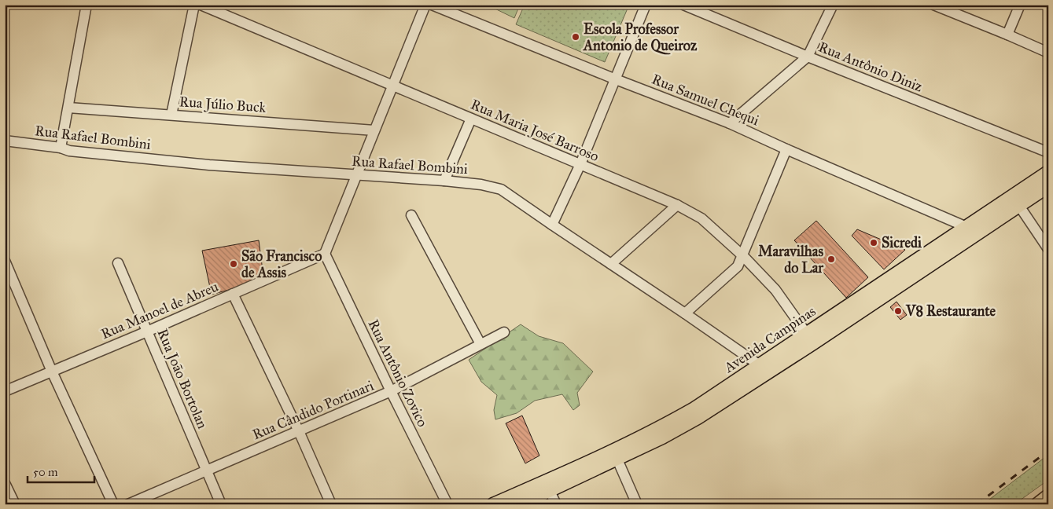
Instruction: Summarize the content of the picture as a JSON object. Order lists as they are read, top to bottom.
{
  "streets": {
    "main road": ["Avenida Campinas"],
    "street": [
      "Rua Antônio Diniz",
      "Rua Samuel Chequi",
      "Rua Júlio Buck",
      "Rua Maria José Barroso",
      "Rua Rafael Bombini",
      "Rua Manoel de Abreu",
      "Rua Antônio Zovico",
      "Rua João Bortolan",
      "Rua Cândido Portinari"
    ]
  },
  "crossings": [
    ["Rua Samuel Chequi", "Avenida Campinas"],
    ["Rua Maria José Barroso", "Avenida Campinas"],
    ["Rua Rafael Bombini", "Avenida Campinas"],
    ["Rua Manoel de Abreu", "Rua Antônio Zovico"],
    ["Rua Manoel de Abreu", "Rua João Bortolan"],
    ["Rua Antônio Zovico", "Rua Cândido Portinari"],
    ["Rua João Bortolan", "Rua Cândido Portinari"]
  ],
  "places": [
    "Escola Professor Antonio de Queiroz",
    "Sicredi",
    "Maravilhas do Lar",
    "São Francisco de Assis",
    "V8 Restaurante"
  ],
  "scale_bar": "50 m"
}
